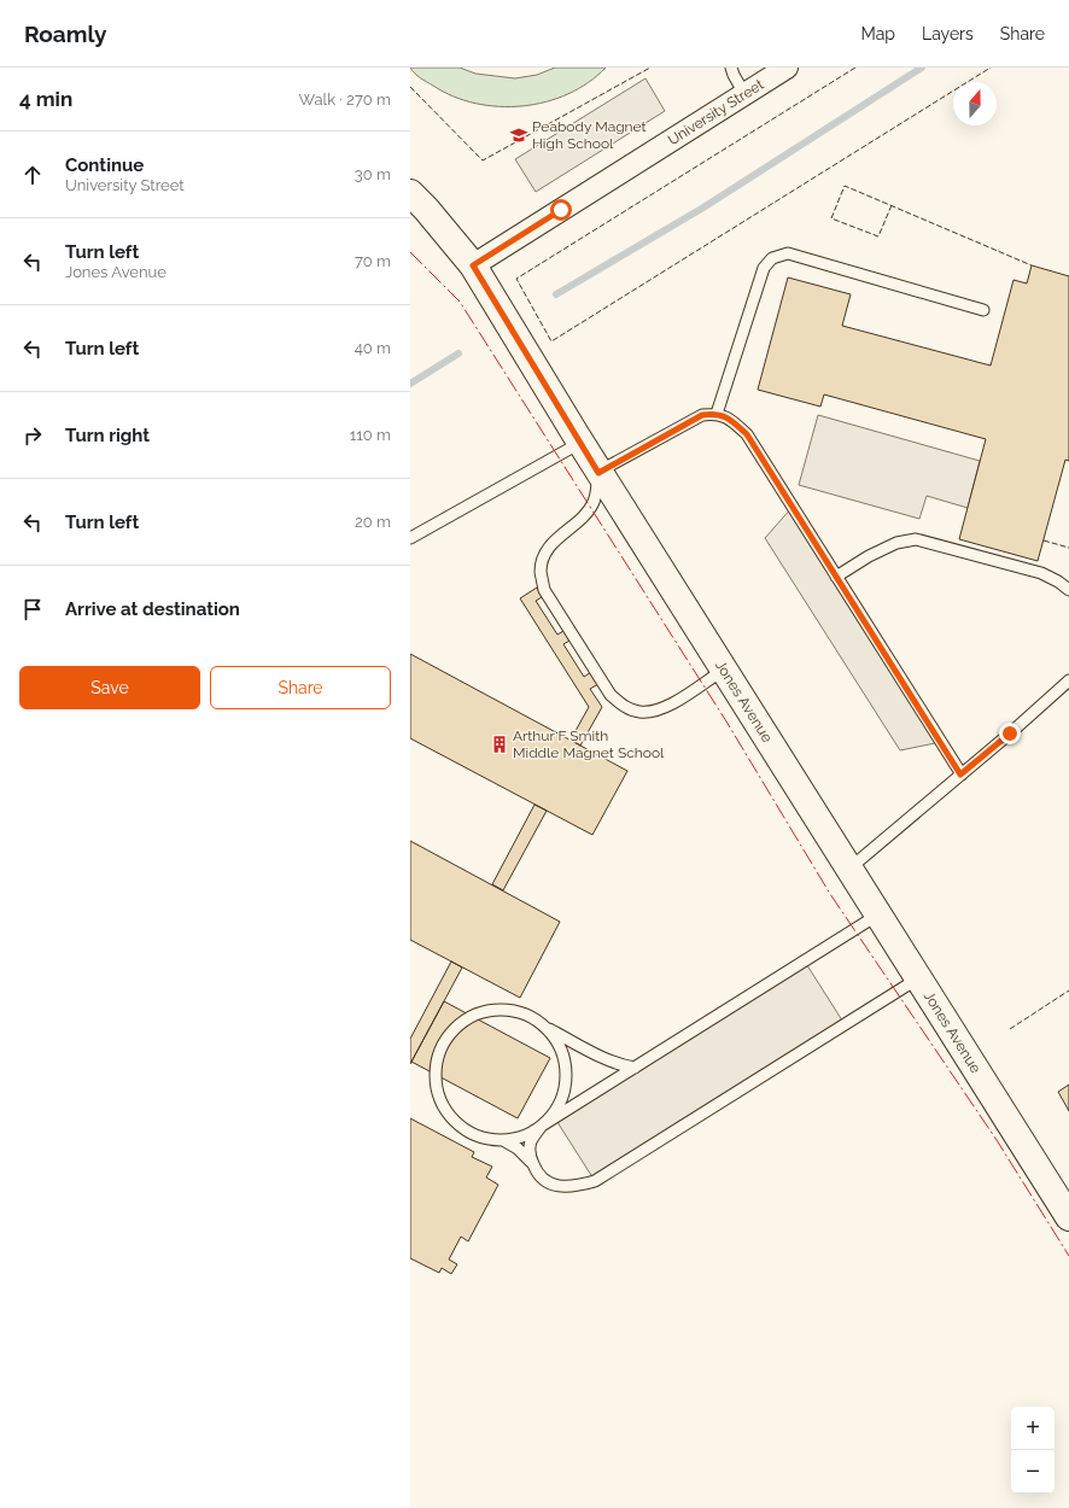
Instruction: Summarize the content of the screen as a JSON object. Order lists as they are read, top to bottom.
{
  "streets": {
    "street": ["University Street", "Jones Avenue"]
  },
  "crossings": [
    ["University Street", "Jones Avenue"]
  ],
  "places": {
    "school or university": ["Peabody Magnet High School"],
    "building": ["Arthur F Smith Middle Magnet School"]
  },
  "north": "top",
  "page": {
    "header": "Roamly",
    "nav": ["Map", "Layers", "Share"],
    "heading": ["4 min", "Walk · 270 m"],
    "list": [
      ["Continue", "University Street", "30 m"],
      ["Turn left", "Jones Avenue", "70 m"],
      ["Turn left", "40 m"],
      ["Turn right", "110 m"],
      ["Turn left", "20 m"],
      "Arrive at destination"
    ],
    "buttons": ["Save", "Share"],
    "map_buttons": ["+", "−"]
  }
}
